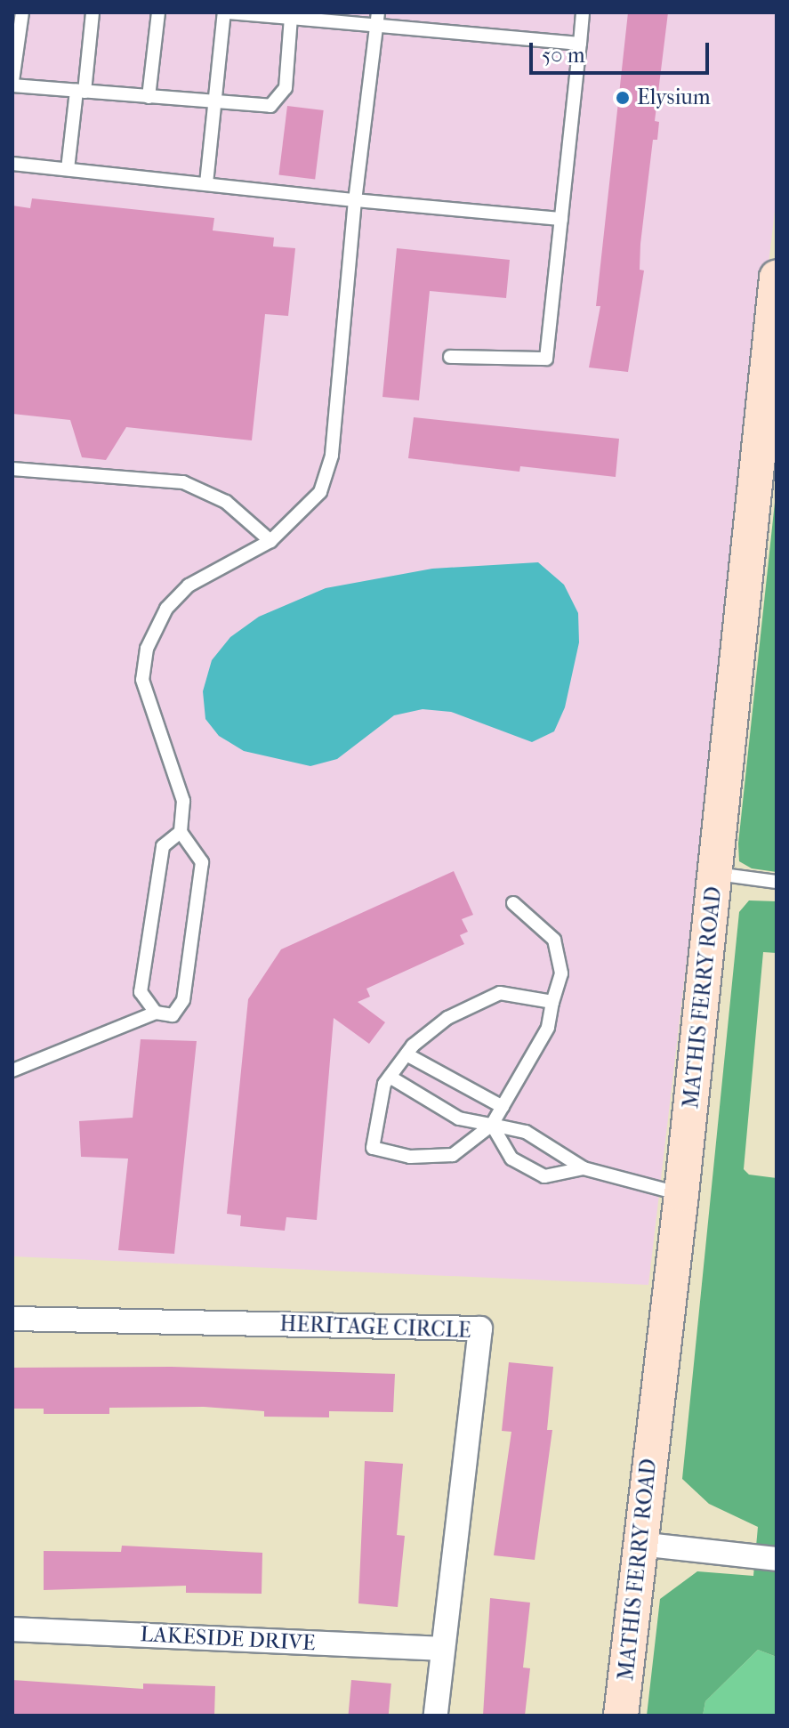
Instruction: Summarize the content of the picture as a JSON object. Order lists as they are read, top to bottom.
{
  "streets": {
    "main road": ["MATHIS FERRY ROAD"],
    "street": ["HERITAGE CIRCLE", "LAKESIDE DRIVE"]
  },
  "crossings": [
    ["HERITAGE CIRCLE", "LAKESIDE DRIVE"]
  ],
  "places": ["Elysium"],
  "scale_bar": "50 m"
}
